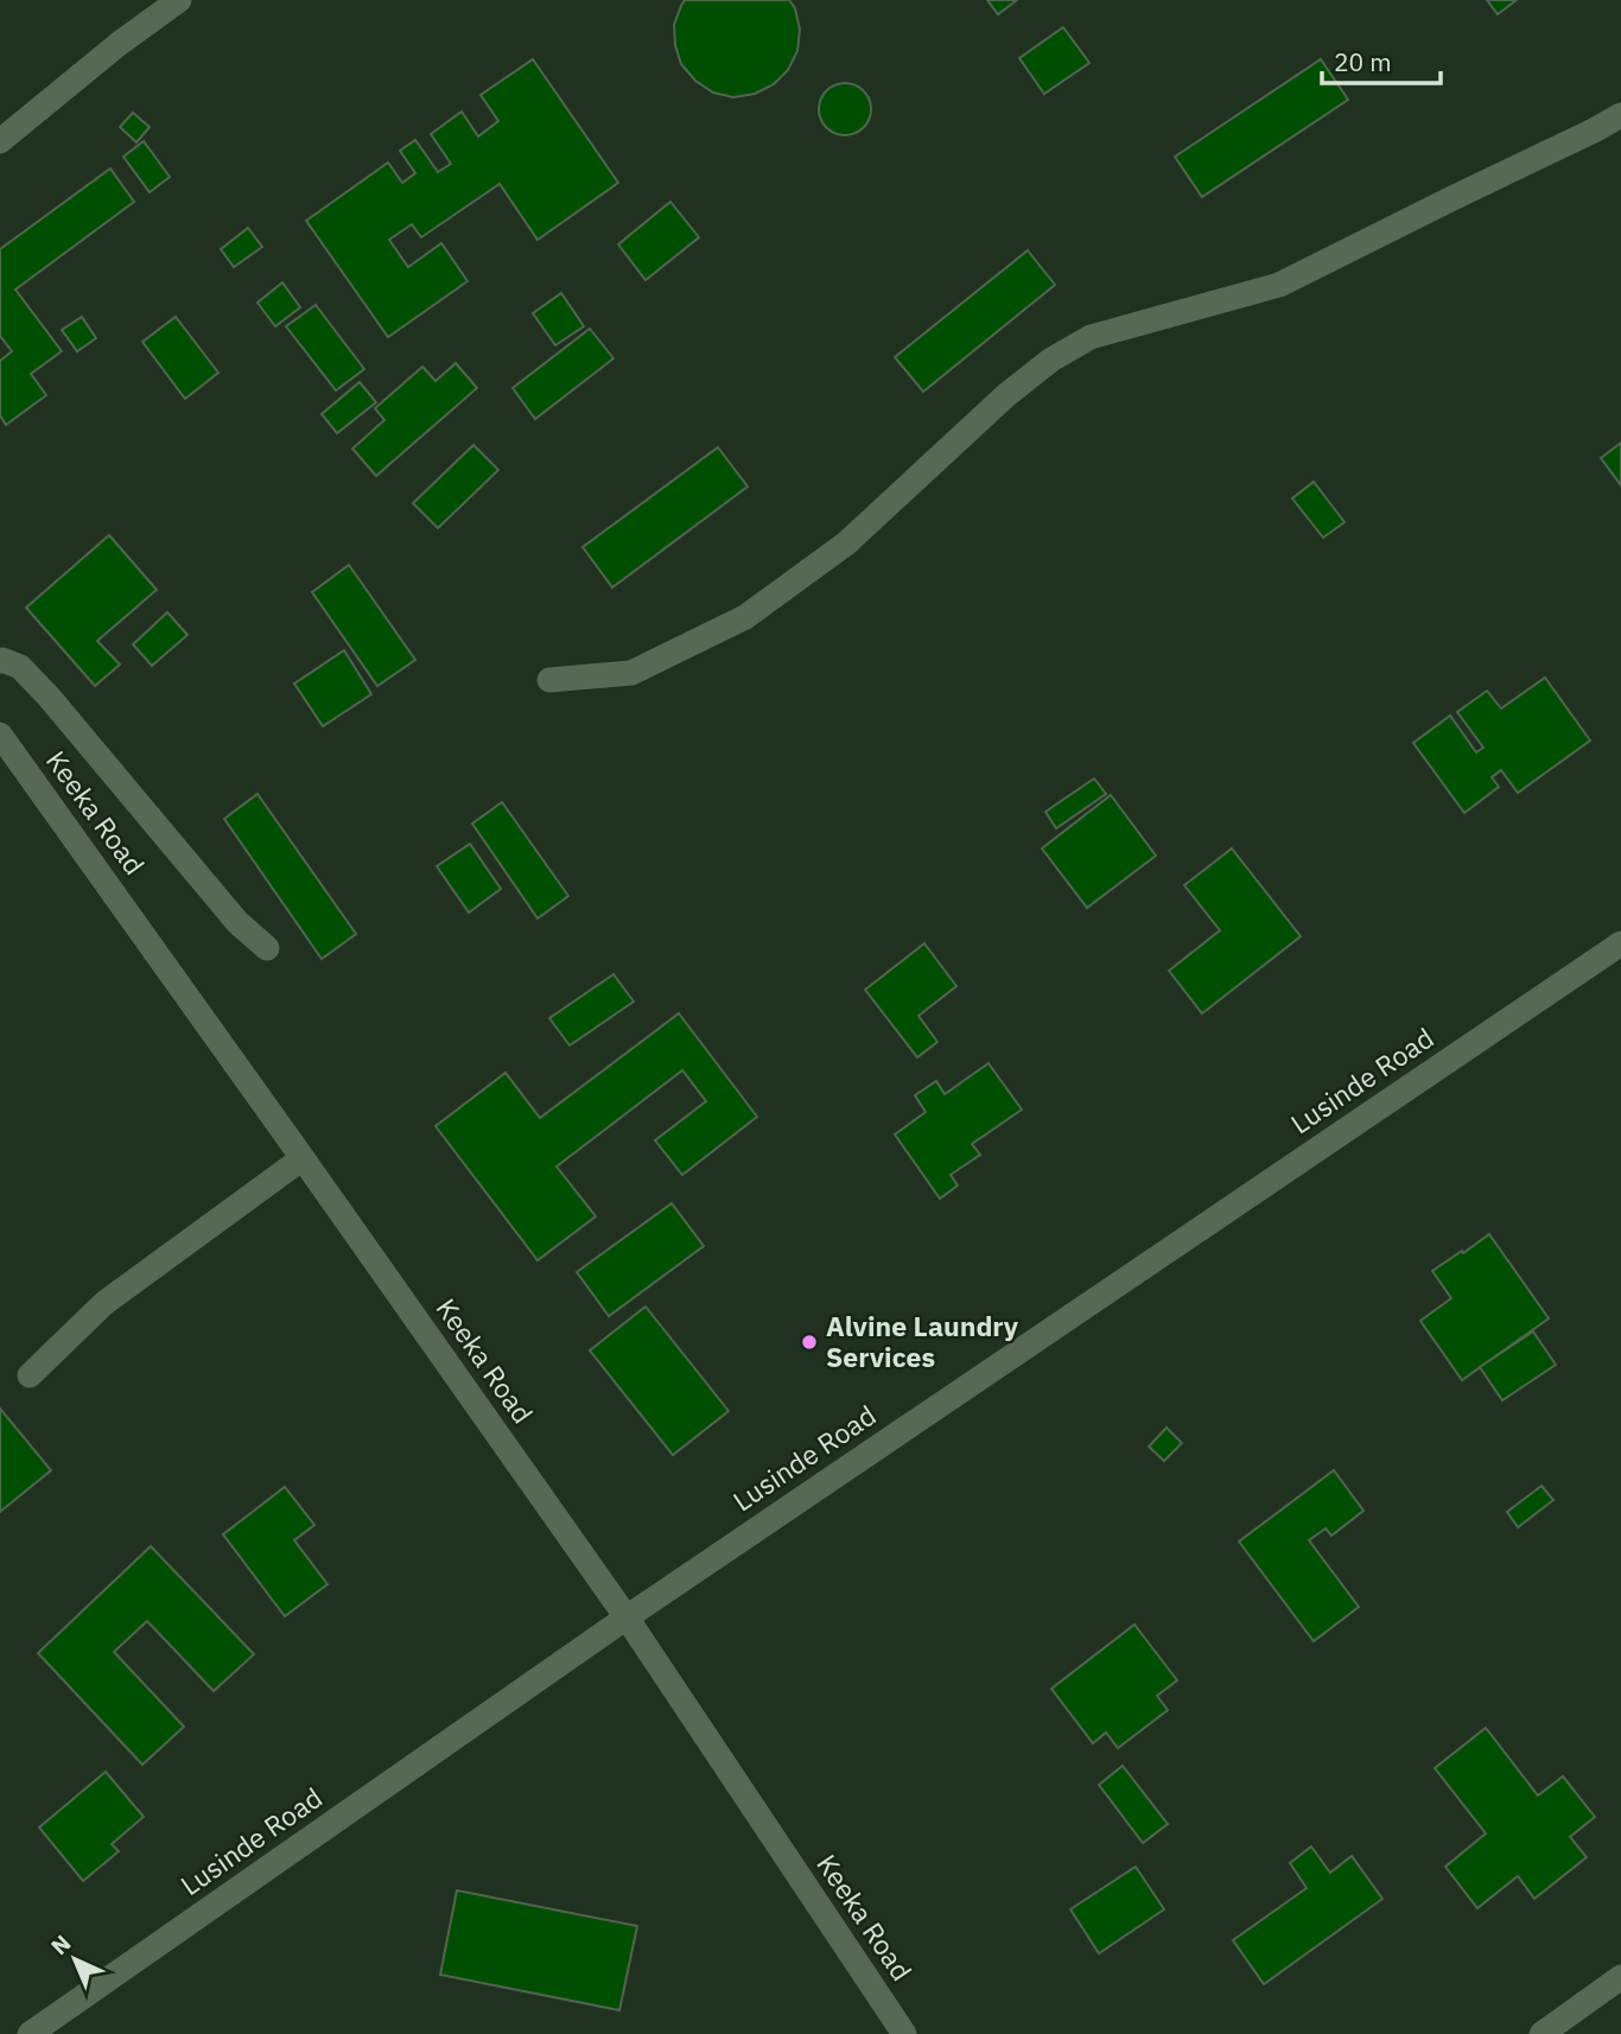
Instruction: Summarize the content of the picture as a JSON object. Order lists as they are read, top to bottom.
{
  "streets": {
    "street": ["Keeka Road", "Lusinde Road"]
  },
  "crossings": [
    ["Keeka Road", "Lusinde Road"]
  ],
  "places": ["Alvine Laundry Services"],
  "scale_bar": "20 m",
  "north": "top left"
}
